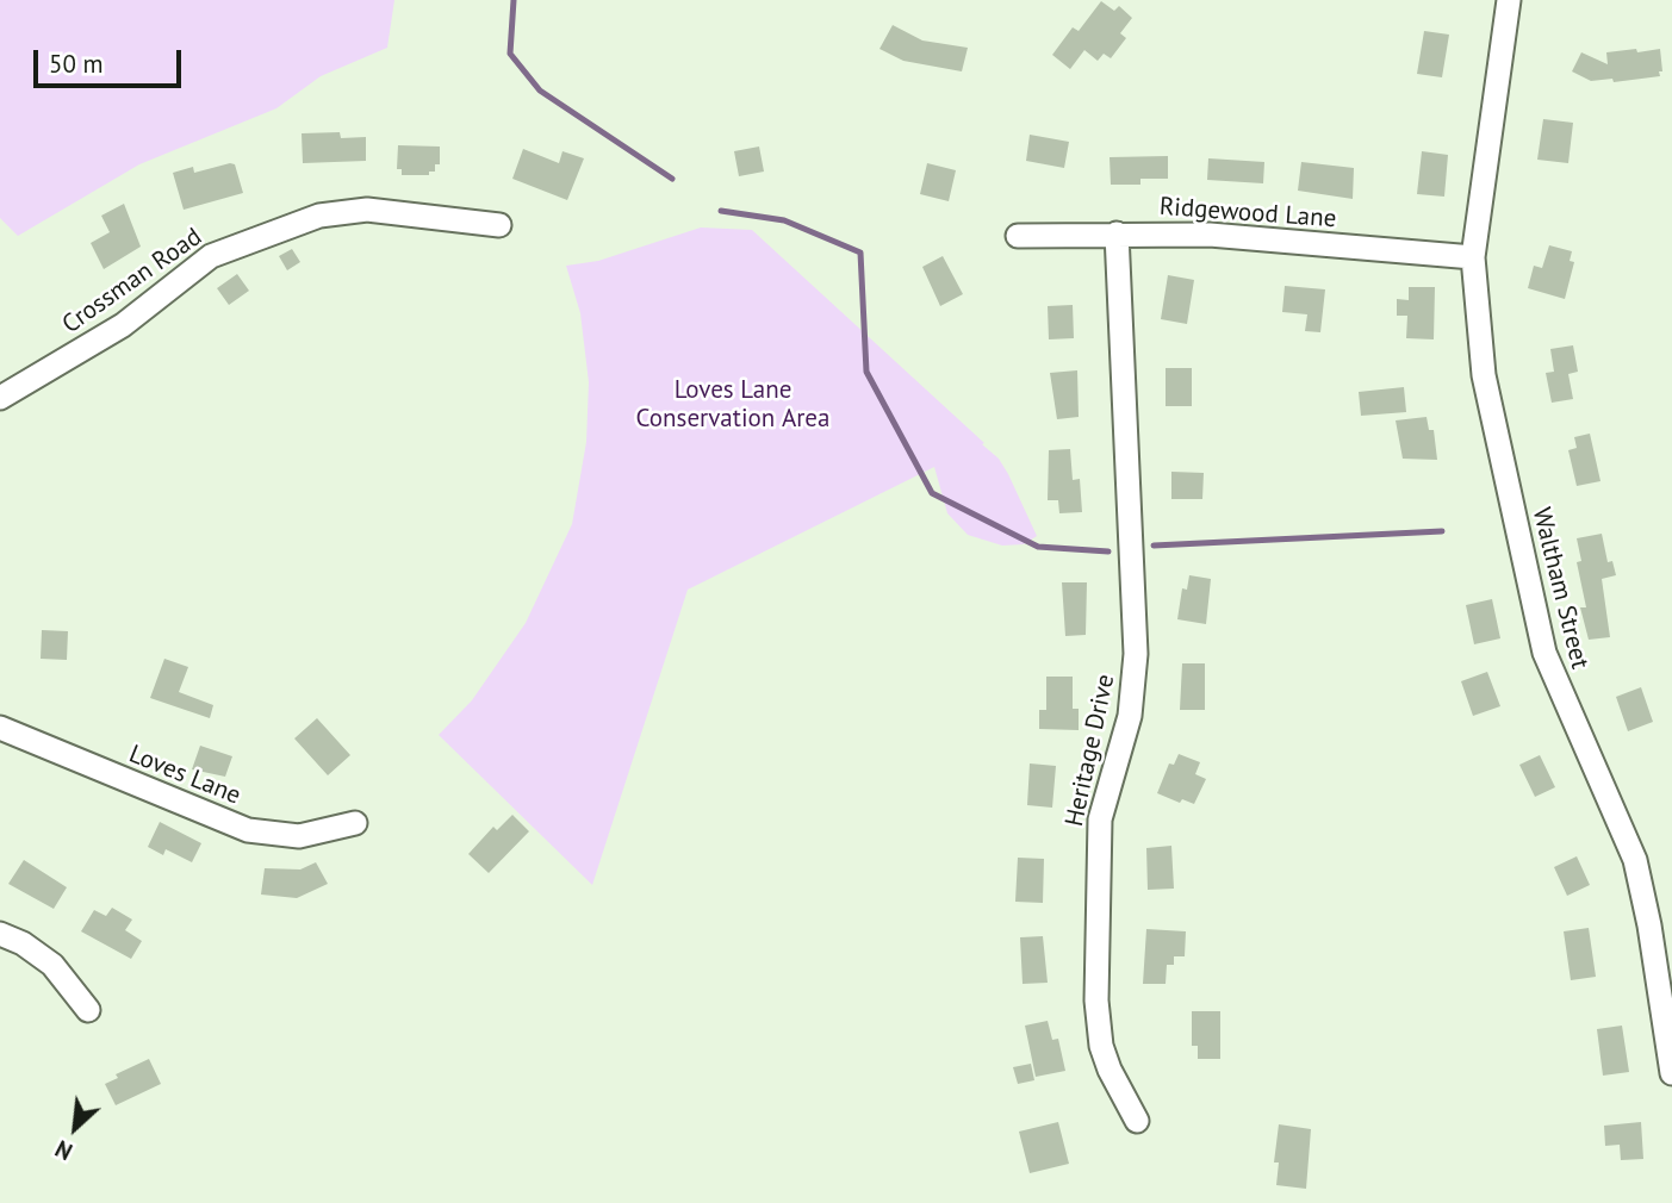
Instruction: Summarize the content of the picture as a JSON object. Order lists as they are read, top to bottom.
{
  "streets": {
    "street": [
      "Ridgewood Lane",
      "Crossman Road",
      "Waltham Street",
      "Heritage Drive",
      "Loves Lane"
    ]
  },
  "crossings": [
    ["Ridgewood Lane", "Waltham Street"],
    ["Ridgewood Lane", "Heritage Drive"]
  ],
  "parks": ["Loves Lane Conservation Area"],
  "scale_bar": "50 m",
  "north": "bottom left"
}
